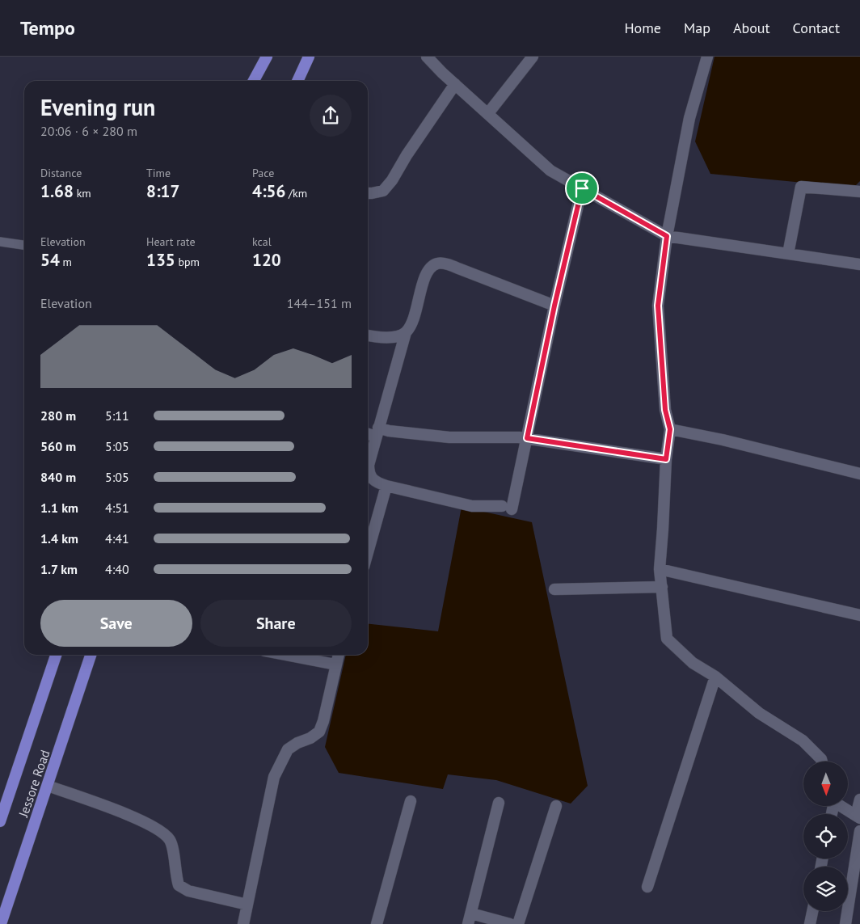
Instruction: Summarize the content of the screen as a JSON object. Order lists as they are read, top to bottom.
{
  "streets": {
    "highway": ["Jessore Road"]
  },
  "north": "bottom",
  "page": {
    "header": "Tempo",
    "nav": [
      "Home",
      "Map",
      "About",
      "Contact"
    ],
    "heading": ["Evening run", "20:06 · 6 × 280 m"],
    "stats": [
      ["Distance", "1.68 km"],
      ["Time", "8:17"],
      ["Pace", "4:56 /km"],
      ["Elevation", "54 m"],
      ["Heart rate", "135 bpm"],
      ["kcal", "120"]
    ],
    "chart": ["Elevation", "144–151 m"],
    "list": [
      {
        "name": "280 m",
        "note": "5:11"
      },
      {
        "name": "560 m",
        "note": "5:05"
      },
      {
        "name": "840 m",
        "note": "5:05"
      },
      {
        "name": "1.1 km",
        "note": "4:51"
      },
      {
        "name": "1.4 km",
        "note": "4:41"
      },
      {
        "name": "1.7 km",
        "note": "4:40"
      }
    ],
    "buttons": ["Save", "Share"]
  }
}
